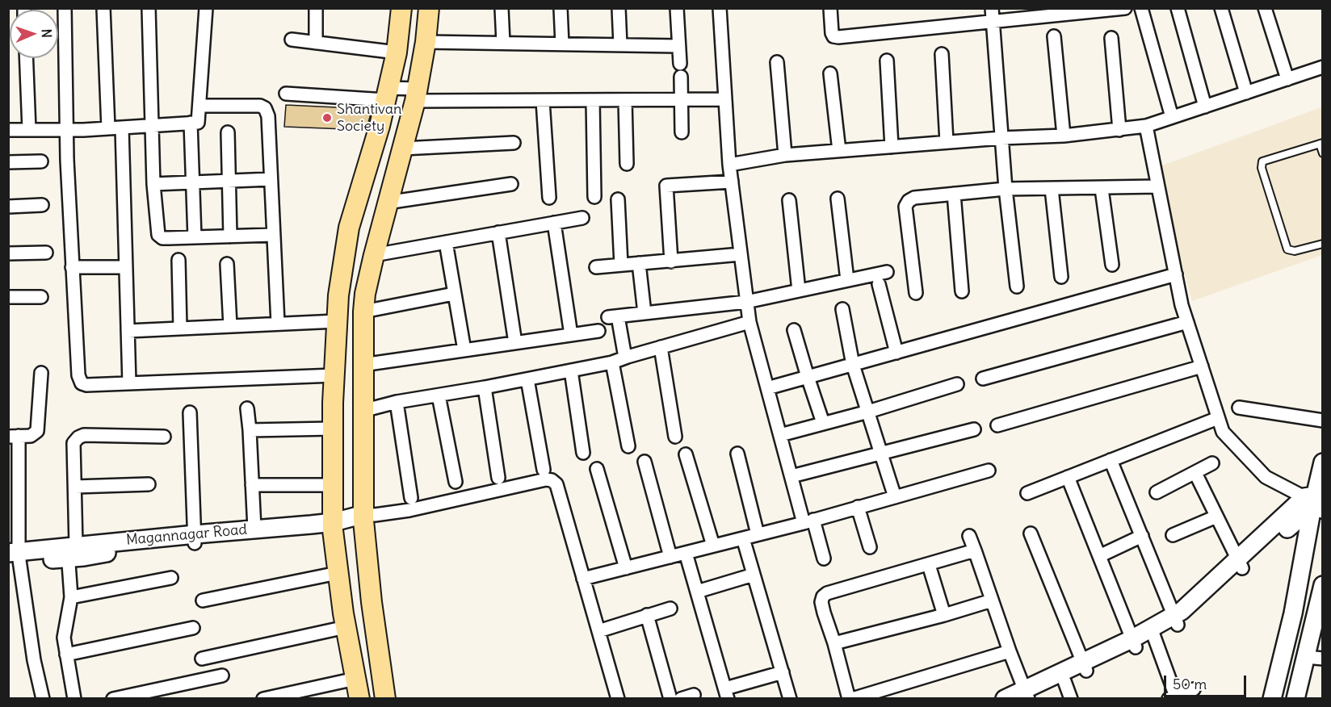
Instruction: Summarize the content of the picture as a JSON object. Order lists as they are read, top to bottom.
{
  "streets": {
    "street": ["Magannagar Road"]
  },
  "places": ["Shantivan Society"],
  "scale_bar": "50 m",
  "north": "right"
}
